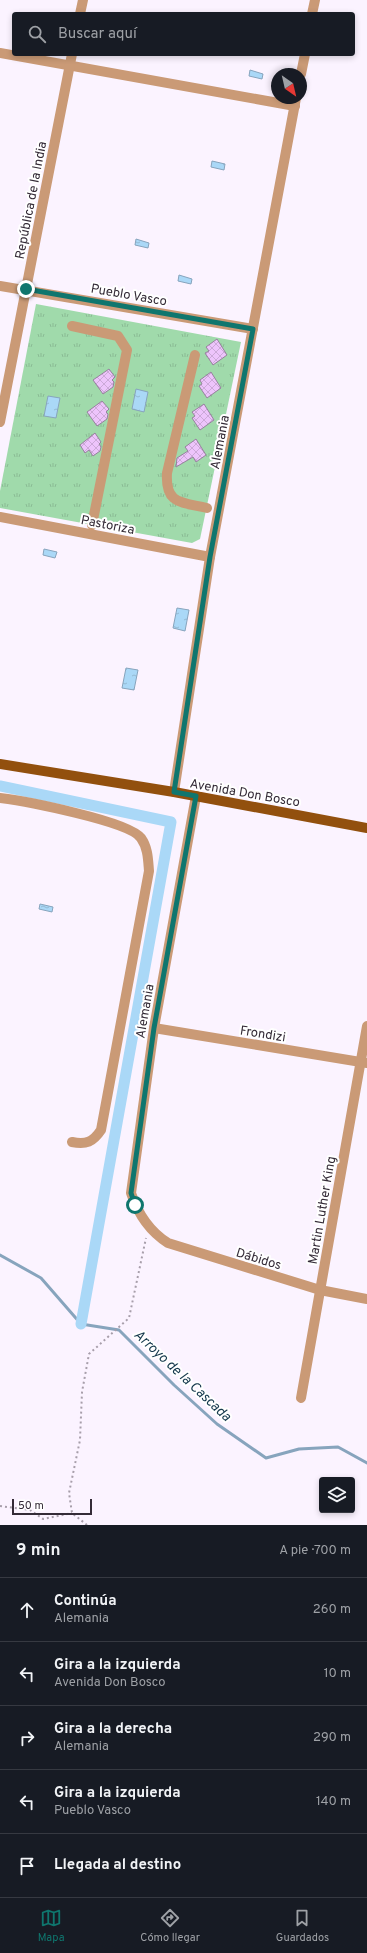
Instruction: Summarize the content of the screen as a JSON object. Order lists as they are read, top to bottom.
{
  "streets": {
    "main road": ["Avenida Don Bosco"],
    "street": [
      "República de la India",
      "Pueblo Vasco",
      "Alemania",
      "Pastoriza",
      "Frondizi",
      "Martin Luther King",
      "Dábidos"
    ]
  },
  "crossings": [
    ["República de la India", "Pueblo Vasco"],
    ["Pueblo Vasco", "Alemania"],
    ["Alemania", "Pastoriza"],
    ["Alemania", "Avenida Don Bosco"],
    ["Alemania", "Frondizi"],
    ["Alemania", "Dábidos"],
    ["Frondizi", "Martin Luther King"],
    ["Martin Luther King", "Dábidos"]
  ],
  "water": ["Arroyo de la Cascada"],
  "scale_bar": "50 m",
  "north": "bottom right",
  "page": {
    "search": "Buscar aquí",
    "scale": "50 m",
    "heading": ["9 min", "A pie · 700 m"],
    "list": [
      ["Continúa", "Alemania", "260 m"],
      ["Gira a la izquierda", "Avenida Don Bosco", "10 m"],
      ["Gira a la derecha", "Alemania", "290 m"],
      ["Gira a la izquierda", "Pueblo Vasco", "140 m"],
      "Llegada al destino"
    ],
    "nav": ["Mapa", "Cómo llegar", "Guardados"]
  }
}
